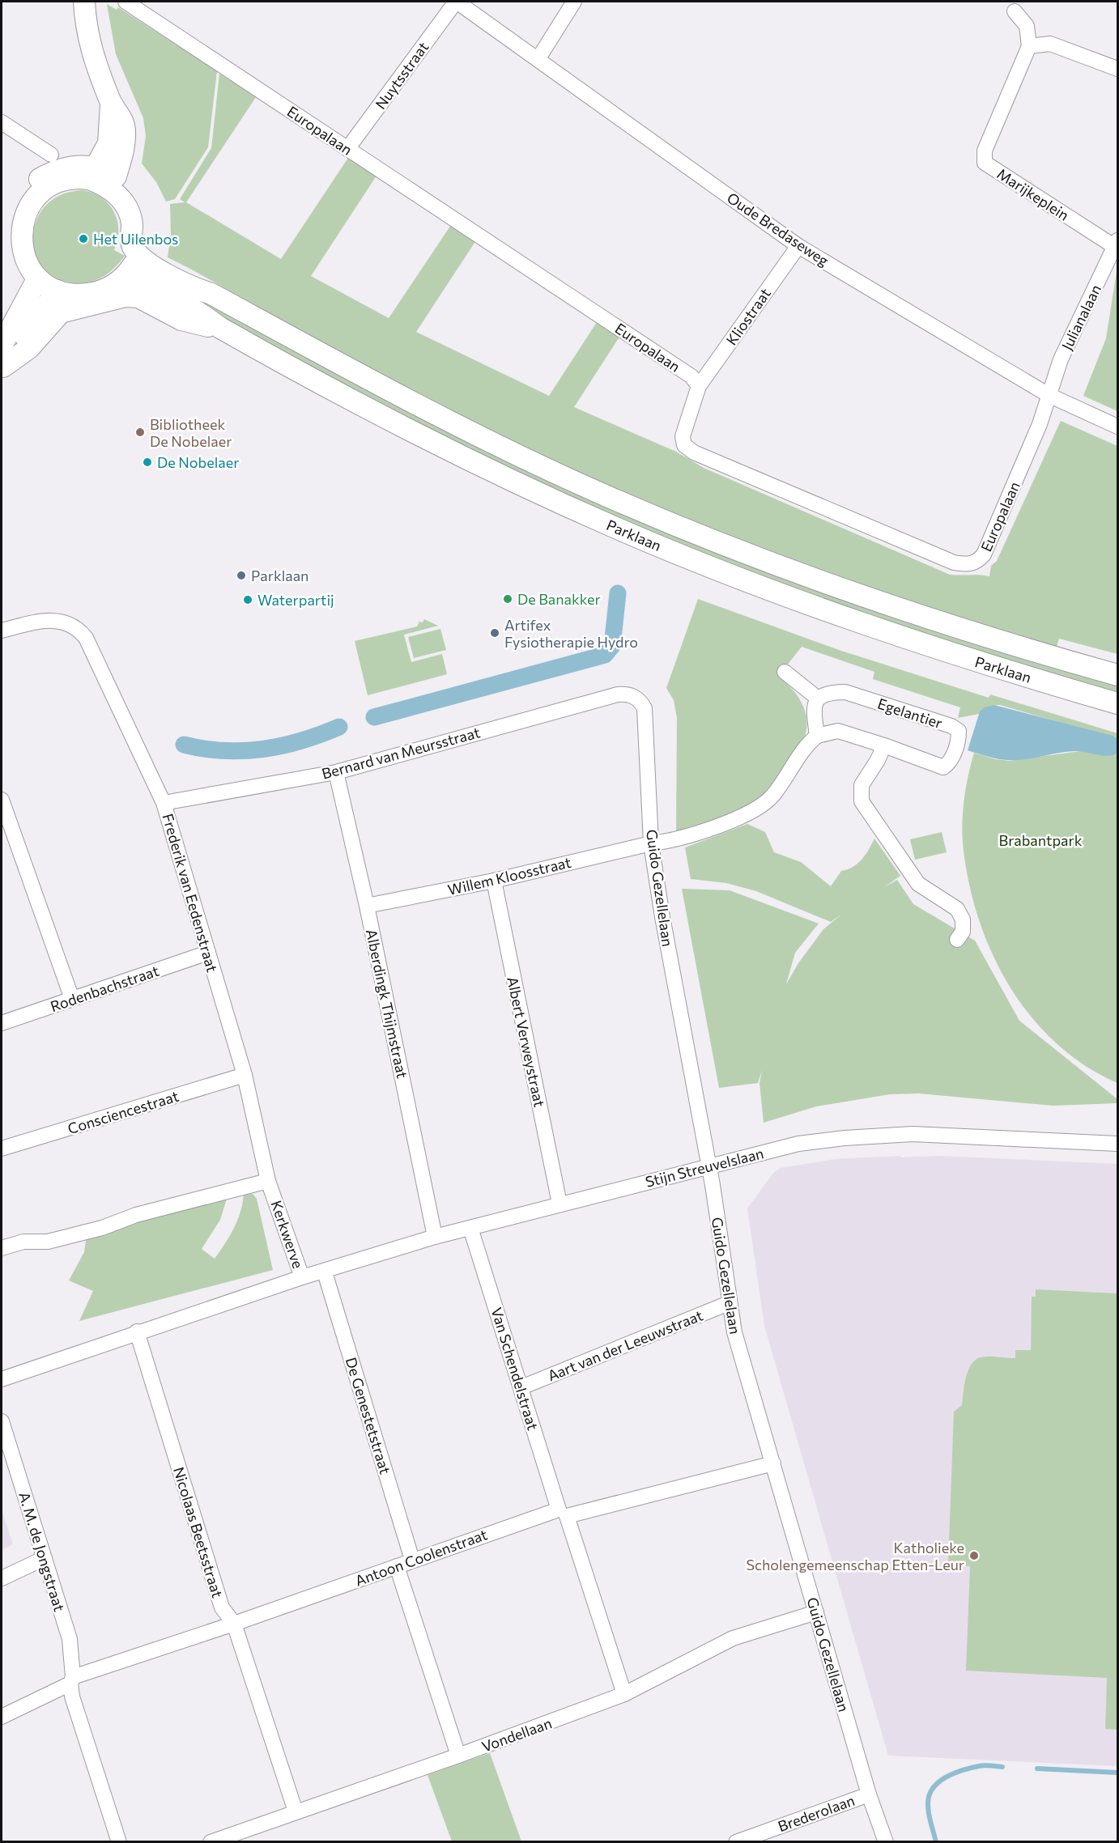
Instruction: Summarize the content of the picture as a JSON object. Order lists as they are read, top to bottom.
{
  "streets": {
    "street": [
      "Nuytsstraat",
      "Europalaan",
      "Marijkeplein",
      "Oude Bredaseweg",
      "Kliostraat",
      "Julianalaan",
      "Parklaan",
      "Egelantier",
      "Bernard van Meursstraat",
      "Willem Kloosstraat",
      "Guido Gezellelaan",
      "Frederik van Eedenstraat",
      "Rodenbachstraat",
      "Alberdingk Thijmstraat",
      "Albert Verweystraat",
      "Consciencestraat",
      "Stijn Streuvelslaan",
      "Kerkwerve",
      "Aart van der Leeuwstraat",
      "Van Schendelstraat",
      "De Genestetstraat",
      "Nicolaas Beetsstraat",
      "A. M. de Jongstraat",
      "Antoon Coolenstraat",
      "Vondellaan",
      "Brederolaan"
    ]
  },
  "crossings": [
    ["Nuytsstraat", "Europalaan"],
    ["Nuytsstraat", "Oude Bredaseweg"],
    ["Europalaan", "Oude Bredaseweg"],
    ["Europalaan", "Kliostraat"],
    ["Europalaan", "Julianalaan"],
    ["Marijkeplein", "Julianalaan"],
    ["Oude Bredaseweg", "Kliostraat"],
    ["Oude Bredaseweg", "Julianalaan"],
    ["Bernard van Meursstraat", "Guido Gezellelaan"],
    ["Bernard van Meursstraat", "Frederik van Eedenstraat"],
    ["Bernard van Meursstraat", "Alberdingk Thijmstraat"],
    ["Willem Kloosstraat", "Guido Gezellelaan"],
    ["Willem Kloosstraat", "Alberdingk Thijmstraat"],
    ["Willem Kloosstraat", "Albert Verweystraat"],
    ["Guido Gezellelaan", "Stijn Streuvelslaan"],
    ["Guido Gezellelaan", "Aart van der Leeuwstraat"],
    ["Guido Gezellelaan", "Antoon Coolenstraat"],
    ["Guido Gezellelaan", "Vondellaan"],
    ["Guido Gezellelaan", "Brederolaan"],
    ["Frederik van Eedenstraat", "Rodenbachstraat"],
    ["Frederik van Eedenstraat", "Consciencestraat"],
    ["Frederik van Eedenstraat", "Kerkwerve"],
    ["Alberdingk Thijmstraat", "Stijn Streuvelslaan"],
    ["Albert Verweystraat", "Stijn Streuvelslaan"],
    ["Stijn Streuvelslaan", "Kerkwerve"],
    ["Stijn Streuvelslaan", "Van Schendelstraat"],
    ["Stijn Streuvelslaan", "De Genestetstraat"],
    ["Kerkwerve", "Nicolaas Beetsstraat"],
    ["Aart van der Leeuwstraat", "Van Schendelstraat"],
    ["Van Schendelstraat", "Antoon Coolenstraat"],
    ["Van Schendelstraat", "Vondellaan"],
    ["De Genestetstraat", "Antoon Coolenstraat"],
    ["Nicolaas Beetsstraat", "Antoon Coolenstraat"],
    ["Nicolaas Beetsstraat", "Vondellaan"],
    ["A. M. de Jongstraat", "Antoon Coolenstraat"]
  ],
  "parks": ["Brabantpark"],
  "places": [
    "Het Uilenbos",
    "Bibliotheek De Nobelaer",
    "De Nobelaer",
    "Parklaan",
    "De Banakker",
    "Waterpartij",
    "Artifex Fysiotherapie Hydro",
    "Katholieke Scholengemeenschap Etten-Leur"
  ]
}
